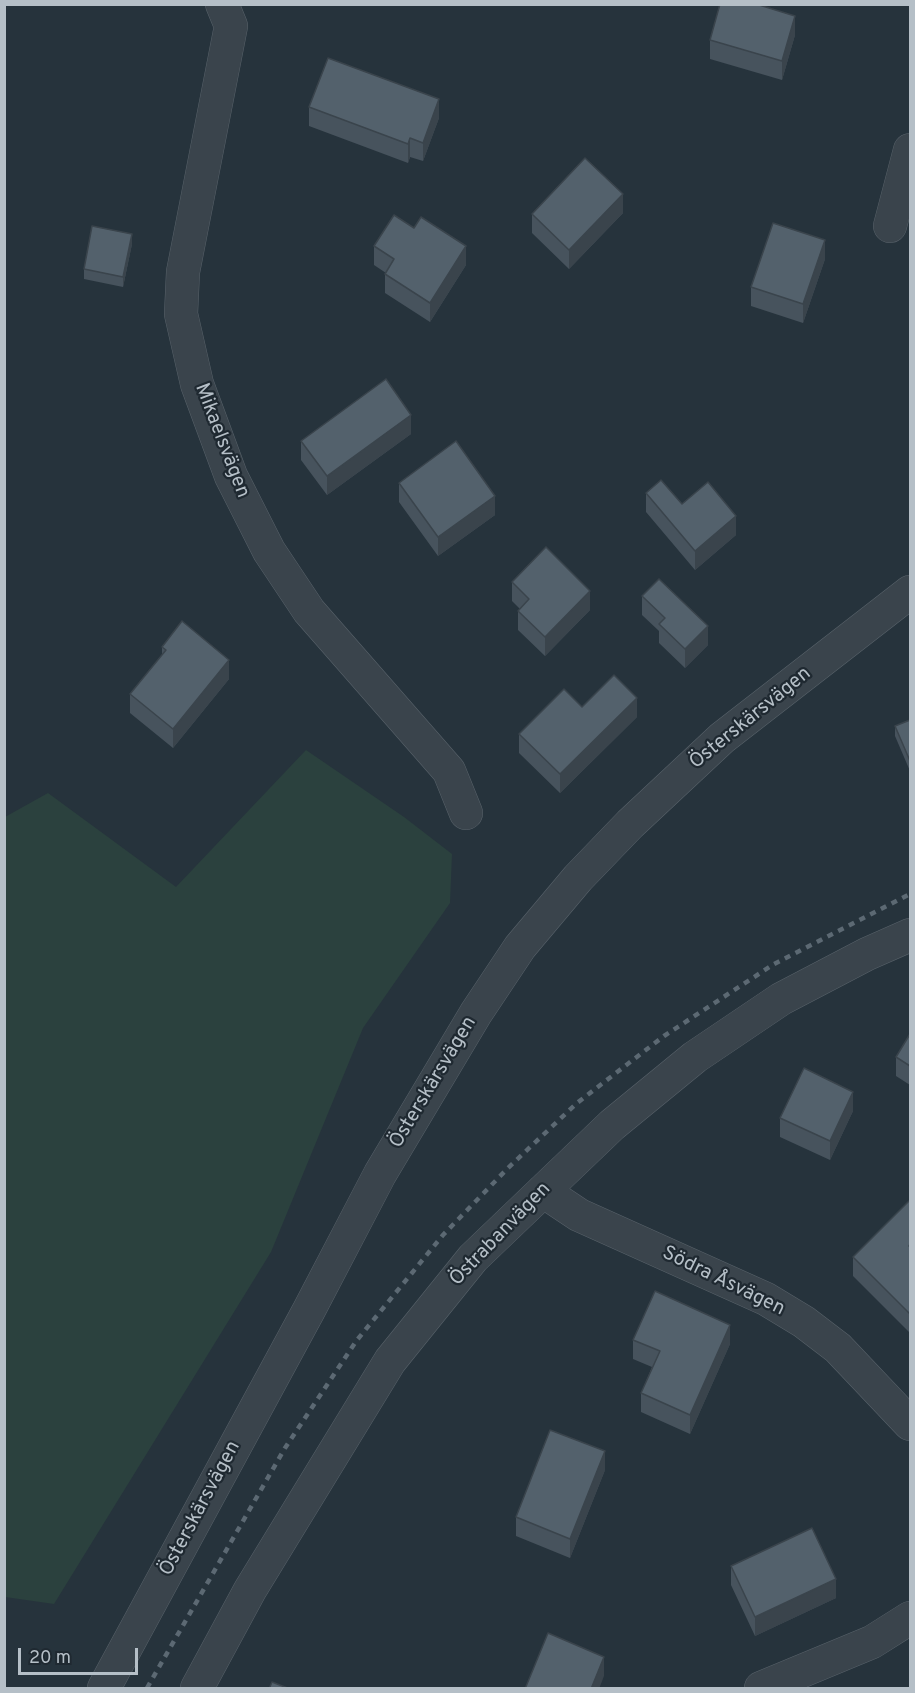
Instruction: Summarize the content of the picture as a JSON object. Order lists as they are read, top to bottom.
{
  "streets": {
    "street": [
      "Mikaelsvägen",
      "Österskärsvägen",
      "Östrabanvägen",
      "Södra Åsvägen"
    ]
  },
  "crossings": [
    ["Östrabanvägen", "Södra Åsvägen"]
  ],
  "scale_bar": "20 m"
}
